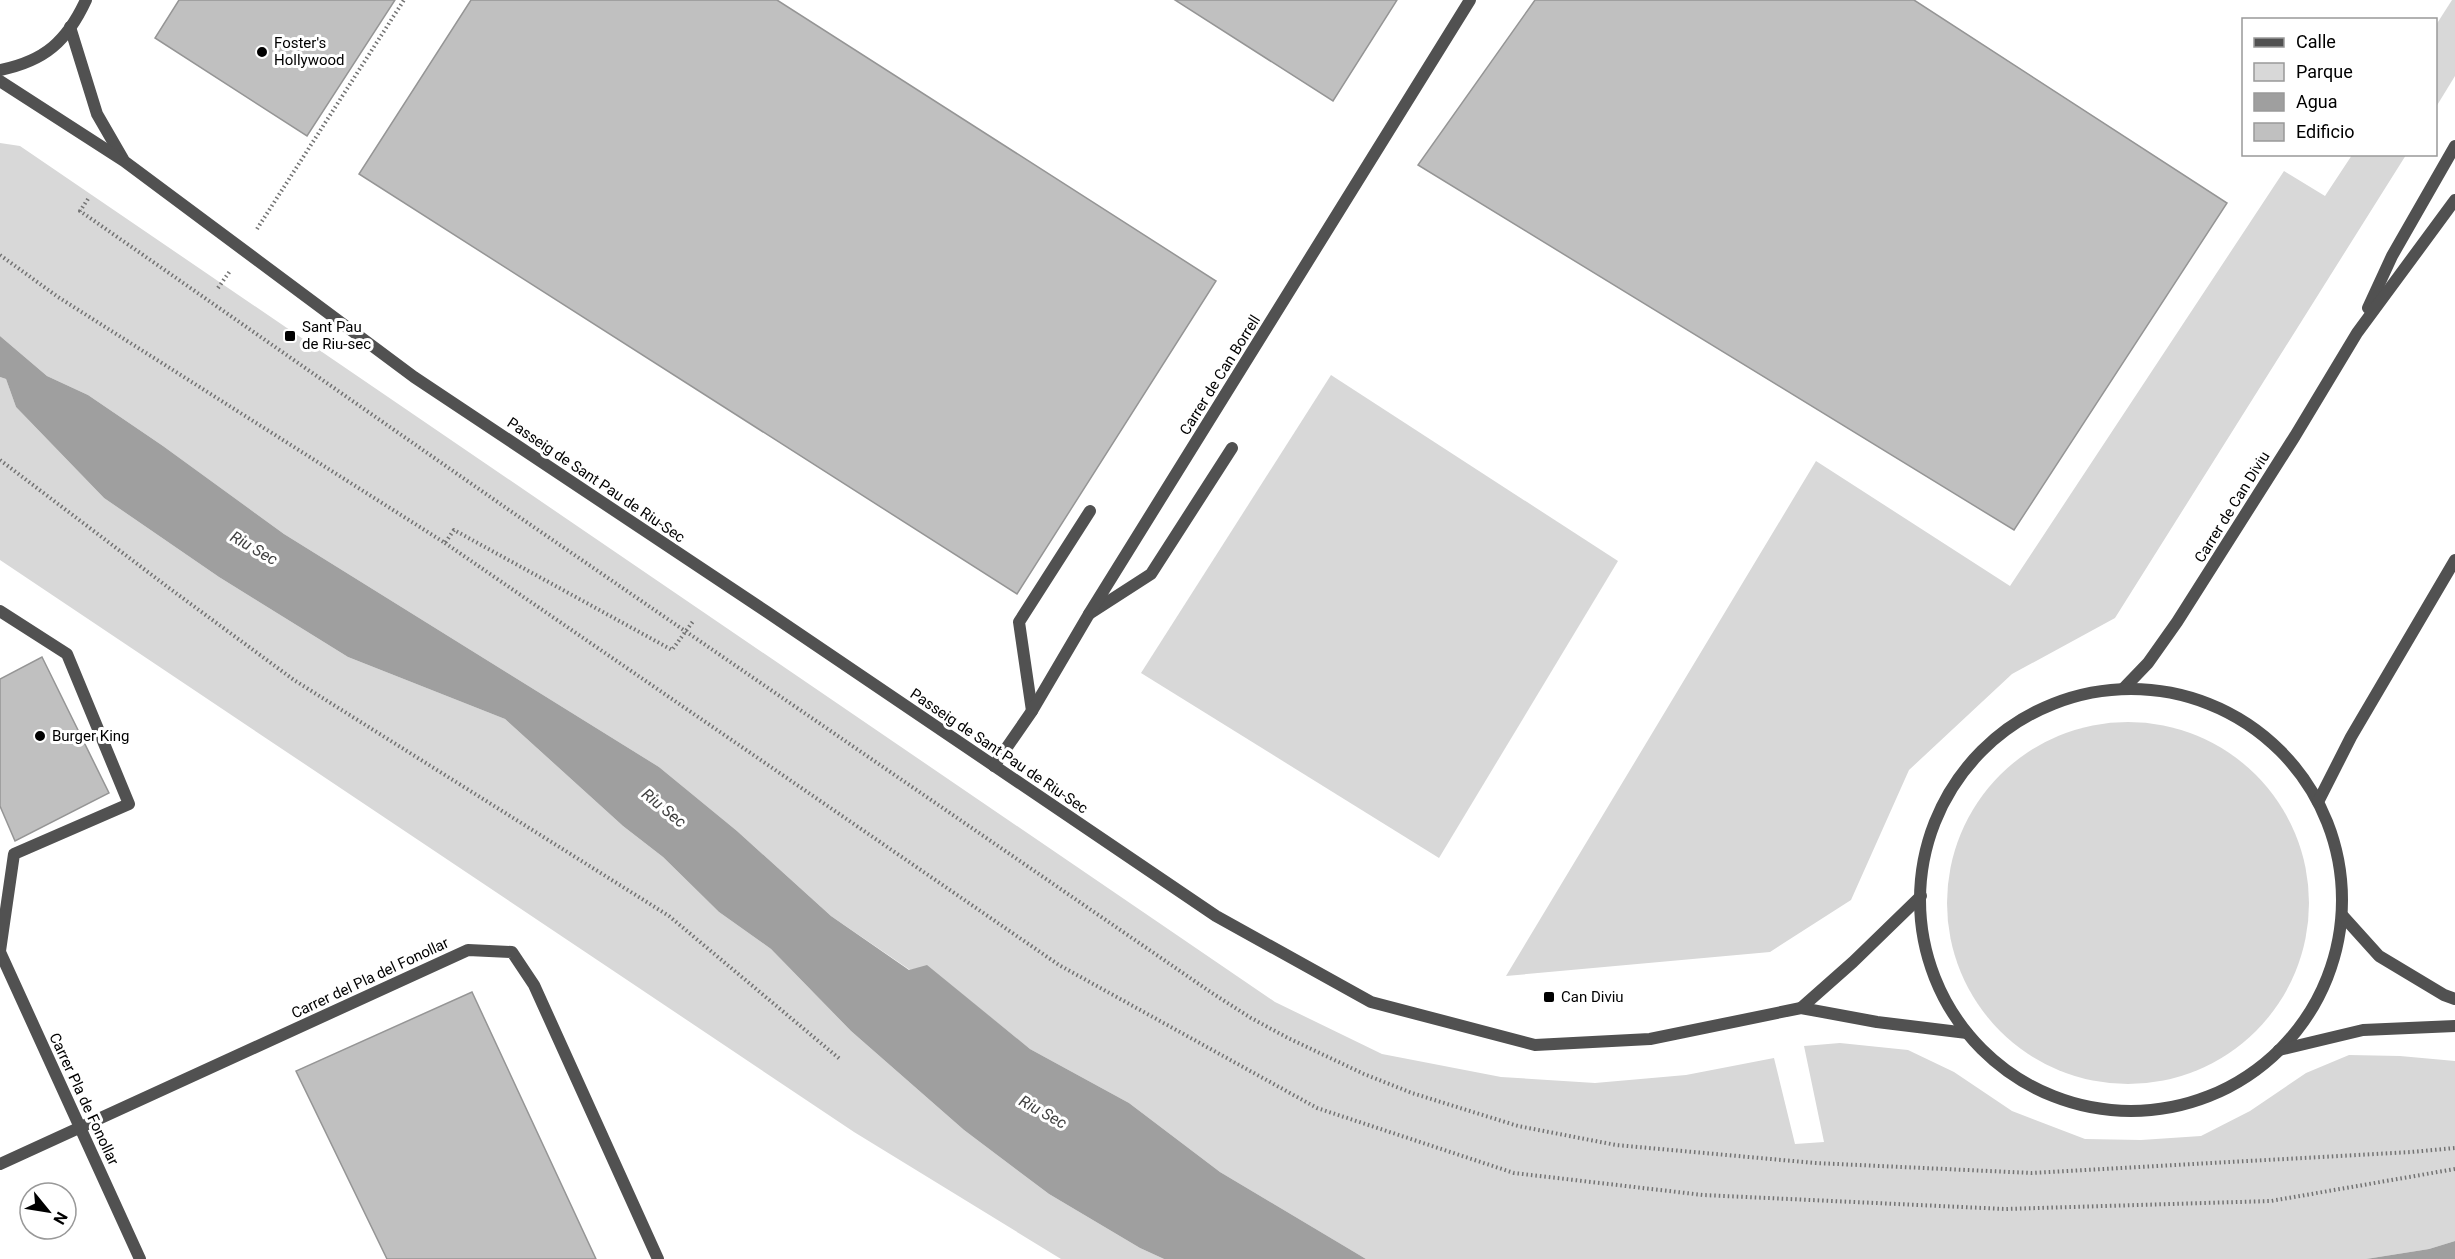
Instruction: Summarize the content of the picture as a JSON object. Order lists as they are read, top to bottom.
{
  "streets": {
    "street": [
      "Carrer de Can Borrell",
      "Passeig de Sant Pau de Riu-Sec",
      "Carrer de Can Diviu",
      "Carrer del Pla del Fonollar",
      "Carrer Pla de Fonollar"
    ]
  },
  "crossings": [
    ["Carrer de Can Borrell", "Passeig de Sant Pau de Riu-Sec"],
    ["Carrer del Pla del Fonollar", "Carrer Pla de Fonollar"]
  ],
  "water": ["Riu Sec"],
  "places": {
    "other": ["Foster's Hollywood", "Burger King"],
    "transit": ["Sant Pau de Riu-sec", "Can Diviu"]
  },
  "legend": [
    "Calle",
    "Parque",
    "Agua",
    "Edificio"
  ],
  "north": "bottom right"
}
